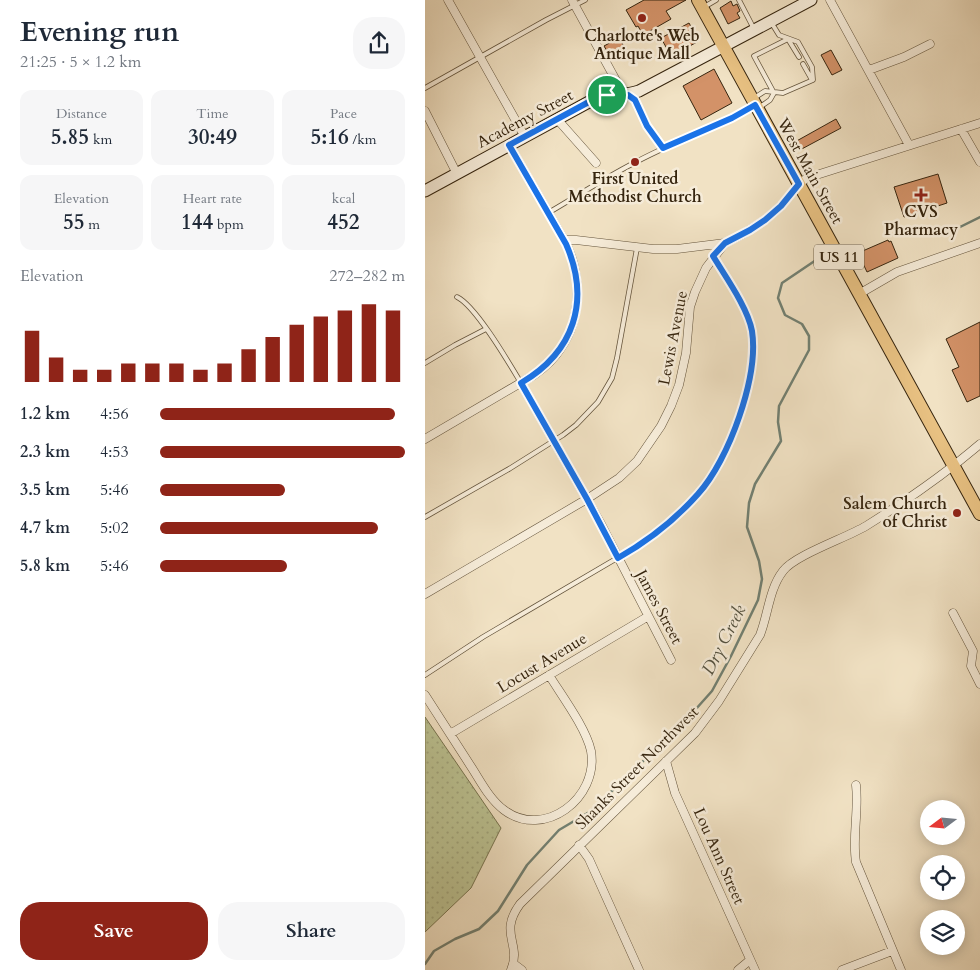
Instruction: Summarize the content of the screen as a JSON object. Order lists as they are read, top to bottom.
{
  "streets": {
    "main road": ["West Main Street", "US 11"],
    "street": [
      "Academy Street",
      "Lewis Avenue",
      "James Street",
      "Locust Avenue",
      "Shanks Street Northwest",
      "Lou Ann Street"
    ]
  },
  "crossings": [
    ["Academy Street", "West Main Street"],
    ["West Main Street", "Lewis Avenue"],
    ["West Main Street", "Shanks Street Northwest"],
    ["Lewis Avenue", "James Street"],
    ["James Street", "Locust Avenue"],
    ["Shanks Street Northwest", "Lou Ann Street"]
  ],
  "water": ["Dry Creek"],
  "places": {
    "other": ["Charlotte's Web Antique Mall", "First United Methodist Church", "Salem Church of Christ"],
    "health": ["CVS Pharmacy"]
  },
  "north": "left",
  "page": {
    "heading": ["Evening run", "21:25 · 5 × 1.2 km"],
    "stats": [
      ["Distance", "5.85 km"],
      ["Time", "30:49"],
      ["Pace", "5:16 /km"],
      ["Elevation", "55 m"],
      ["Heart rate", "144 bpm"],
      ["kcal", "452"]
    ],
    "chart": ["Elevation", "272–282 m"],
    "list": [
      {
        "name": "1.2 km",
        "note": "4:56"
      },
      {
        "name": "2.3 km",
        "note": "4:53"
      },
      {
        "name": "3.5 km",
        "note": "5:46"
      },
      {
        "name": "4.7 km",
        "note": "5:02"
      },
      {
        "name": "5.8 km",
        "note": "5:46"
      }
    ],
    "buttons": ["Save", "Share"]
  }
}
